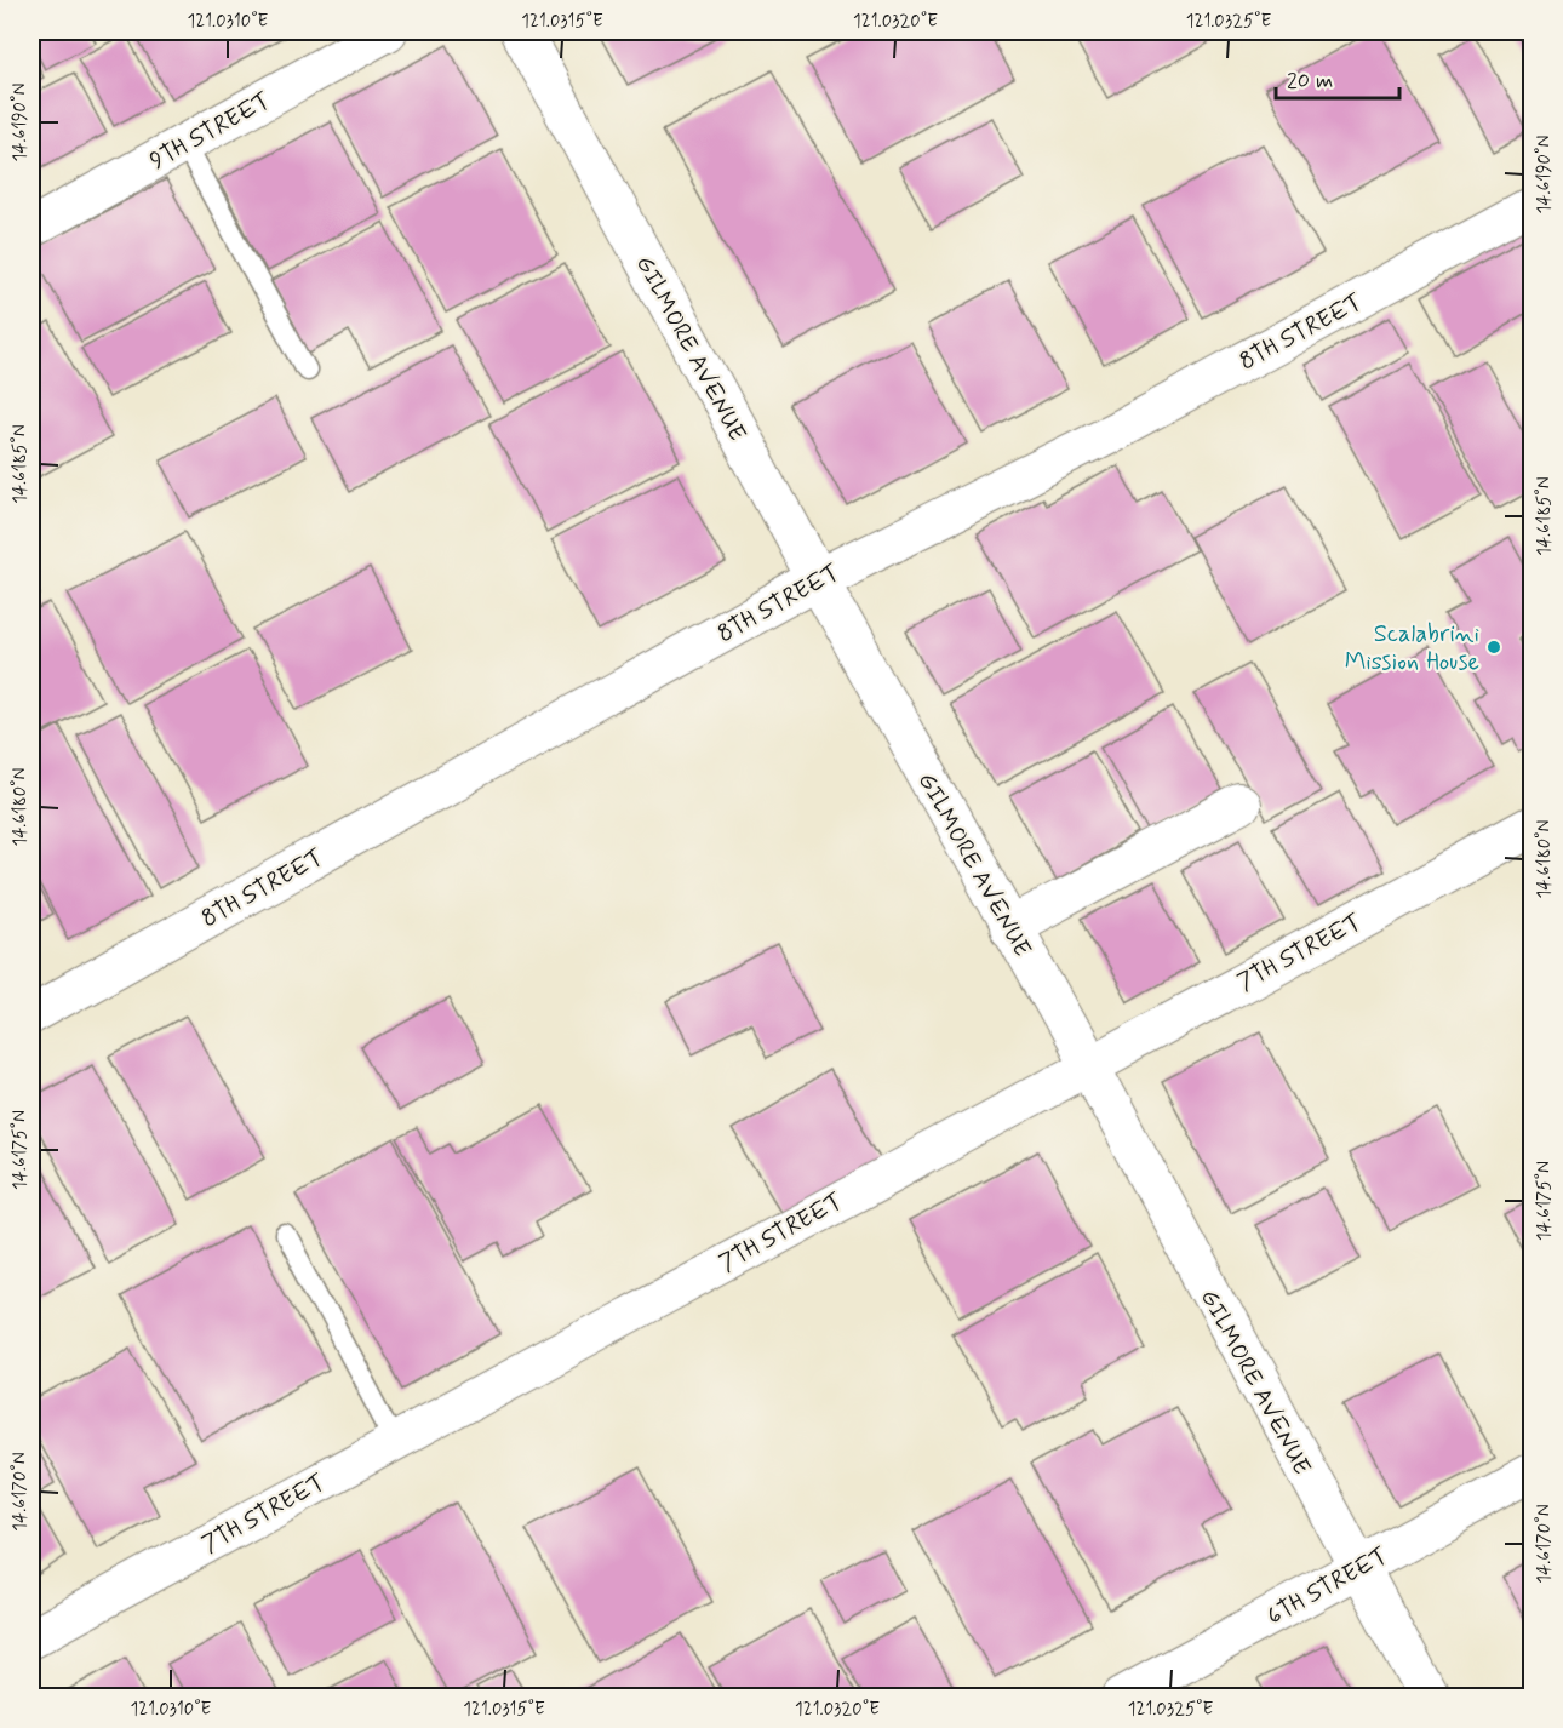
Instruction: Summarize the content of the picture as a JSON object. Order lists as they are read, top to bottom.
{
  "streets": {
    "main road": ["GILMORE AVENUE"],
    "street": [
      "9TH STREET",
      "8TH STREET",
      "7TH STREET",
      "6TH STREET"
    ]
  },
  "crossings": [
    ["8TH STREET", "GILMORE AVENUE"],
    ["GILMORE AVENUE", "7TH STREET"],
    ["GILMORE AVENUE", "6TH STREET"]
  ],
  "places": ["Scalabrini Mission House"],
  "scale_bar": "20 m",
  "coordinates": [
    "121.0310°E",
    "121.0315°E",
    "121.0320°E",
    "121.0325°E",
    "14.6190°N",
    "14.6185°N",
    "14.6180°N",
    "14.6175°N",
    "14.6170°N"
  ]
}
